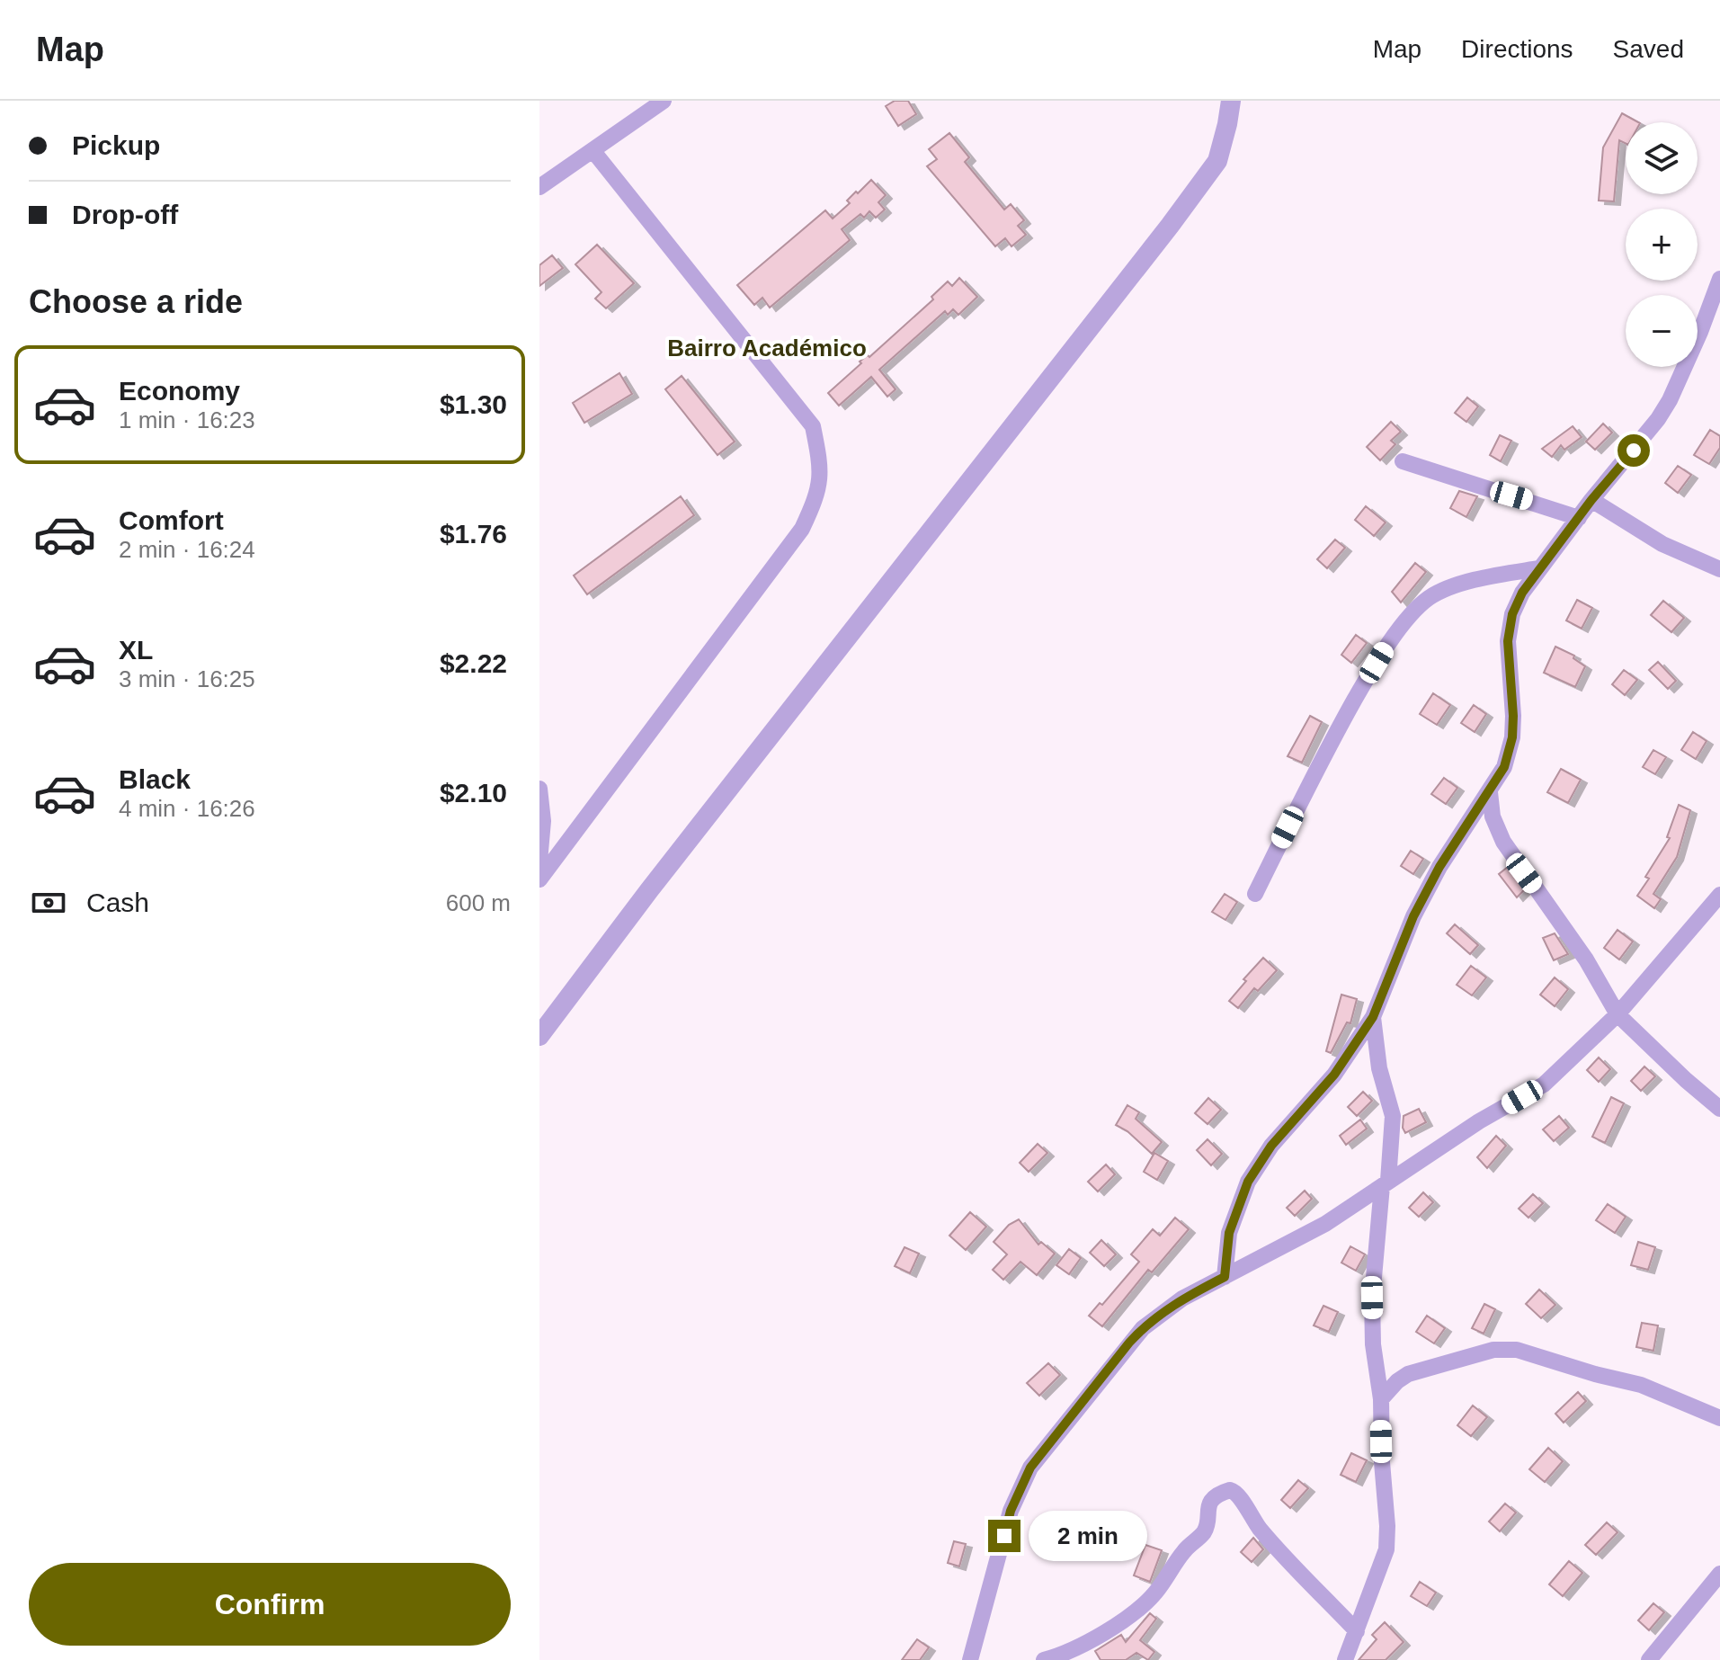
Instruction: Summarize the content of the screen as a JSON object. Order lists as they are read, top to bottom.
{
  "districts": ["Bairro Académico"],
  "page": {
    "header": "Map",
    "nav": ["Map", "Directions", "Saved"],
    "banner": ["Pickup", "Drop-off"],
    "map_buttons": ["+", "−"],
    "heading": "Choose a ride",
    "list": [
      {
        "name": "Economy",
        "note": "1 min · 16:23",
        "value": "$1.30"
      },
      {
        "name": "Comfort",
        "note": "2 min · 16:24",
        "value": "$1.76"
      },
      {
        "name": "XL",
        "note": "3 min · 16:25",
        "value": "$2.22"
      },
      {
        "name": "Black",
        "note": "4 min · 16:26",
        "value": "$2.10"
      }
    ],
    "pay": ["Cash", "600 m"],
    "bubble": "2 min",
    "buttons": "Confirm"
  }
}
